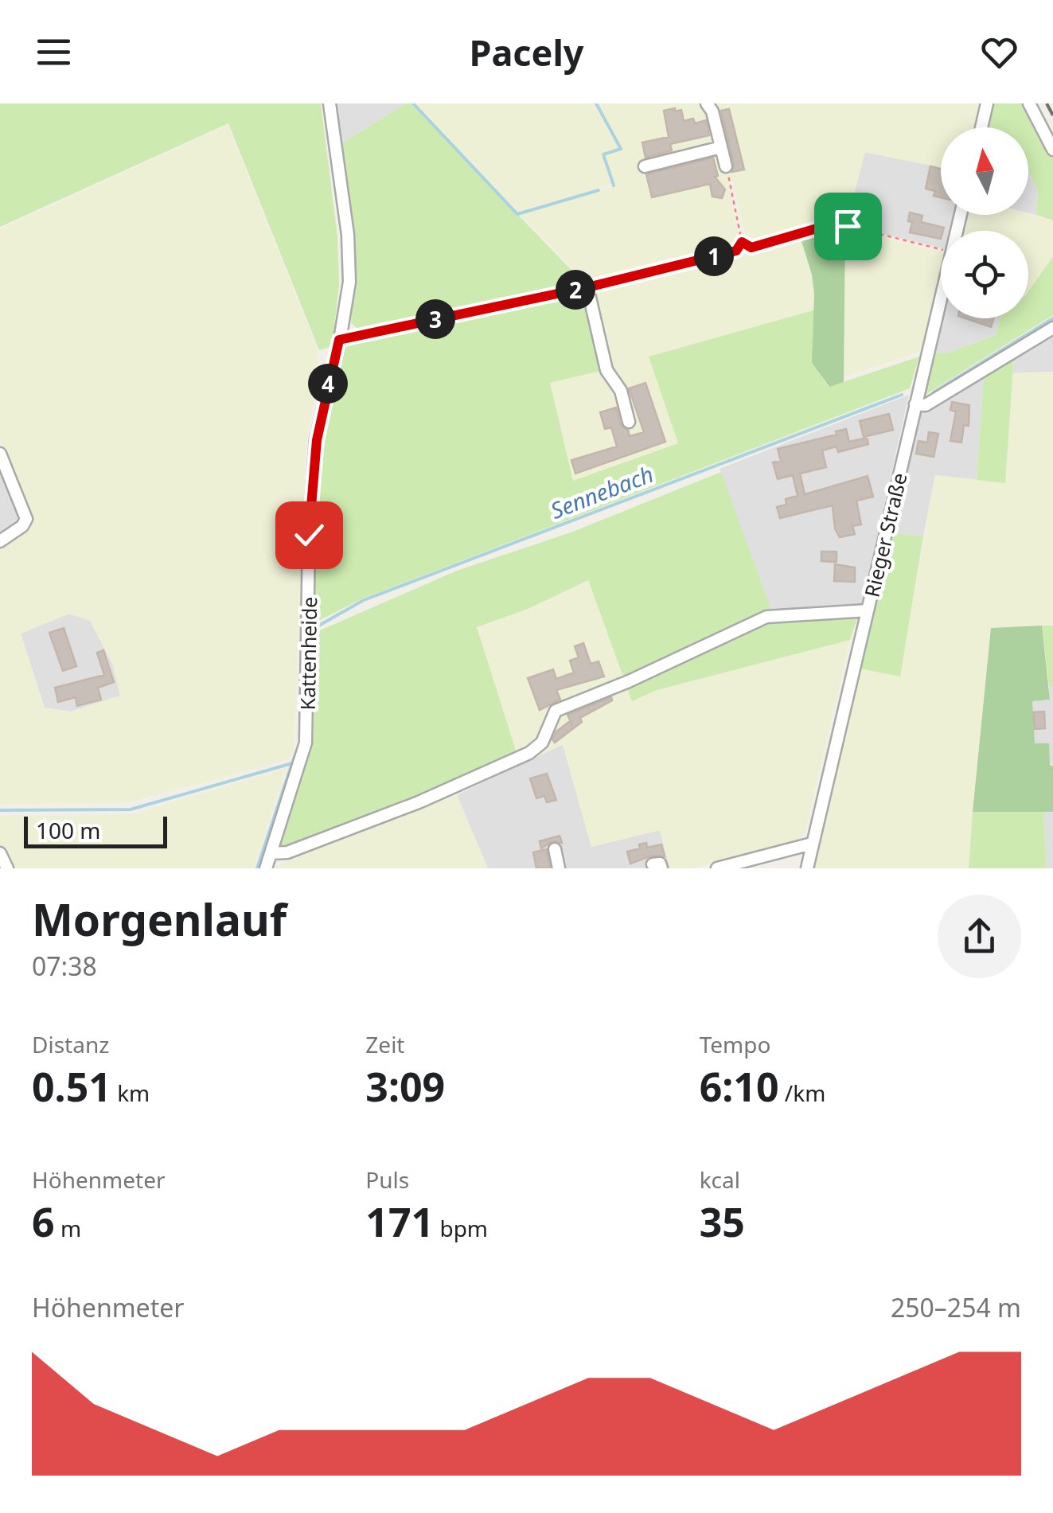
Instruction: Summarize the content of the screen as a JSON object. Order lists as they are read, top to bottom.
{
  "streets": {
    "street": ["Rieger Straße", "Kattenheide"]
  },
  "water": ["Sennebach"],
  "scale_bar": "100 m",
  "north": "top",
  "page": {
    "header": "Pacely",
    "pins": [
      "1",
      "2",
      "3",
      "4"
    ],
    "scale": "100 m",
    "heading": ["Morgenlauf", "07:38"],
    "stats": [
      ["Distanz", "0.51 km"],
      ["Zeit", "3:09"],
      ["Tempo", "6:10 /km"],
      ["Höhenmeter", "6 m"],
      ["Puls", "171 bpm"],
      ["kcal", "35"]
    ],
    "chart": ["Höhenmeter", "250–254 m"]
  }
}
